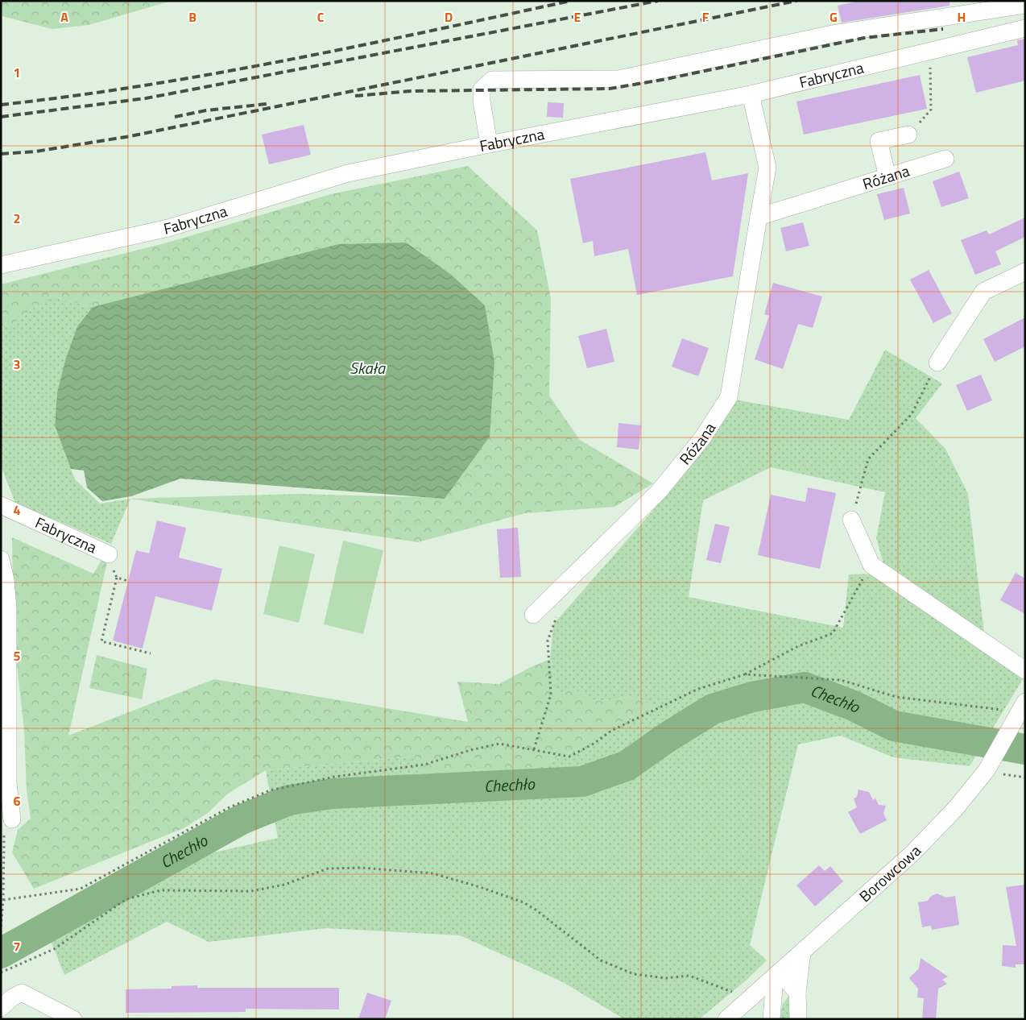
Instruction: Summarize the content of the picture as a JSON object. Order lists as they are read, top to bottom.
{
  "streets": {
    "street": ["Fabryczna", "Różana", "Borowcowa"]
  },
  "crossings": [
    ["Fabryczna", "Różana"]
  ],
  "water": ["Skała", "Chechło"],
  "grid": {
    "columns": [
      "A",
      "B",
      "C",
      "D",
      "E",
      "F",
      "G",
      "H"
    ],
    "rows": [
      "1",
      "2",
      "3",
      "4",
      "5",
      "6",
      "7"
    ]
  }
}
